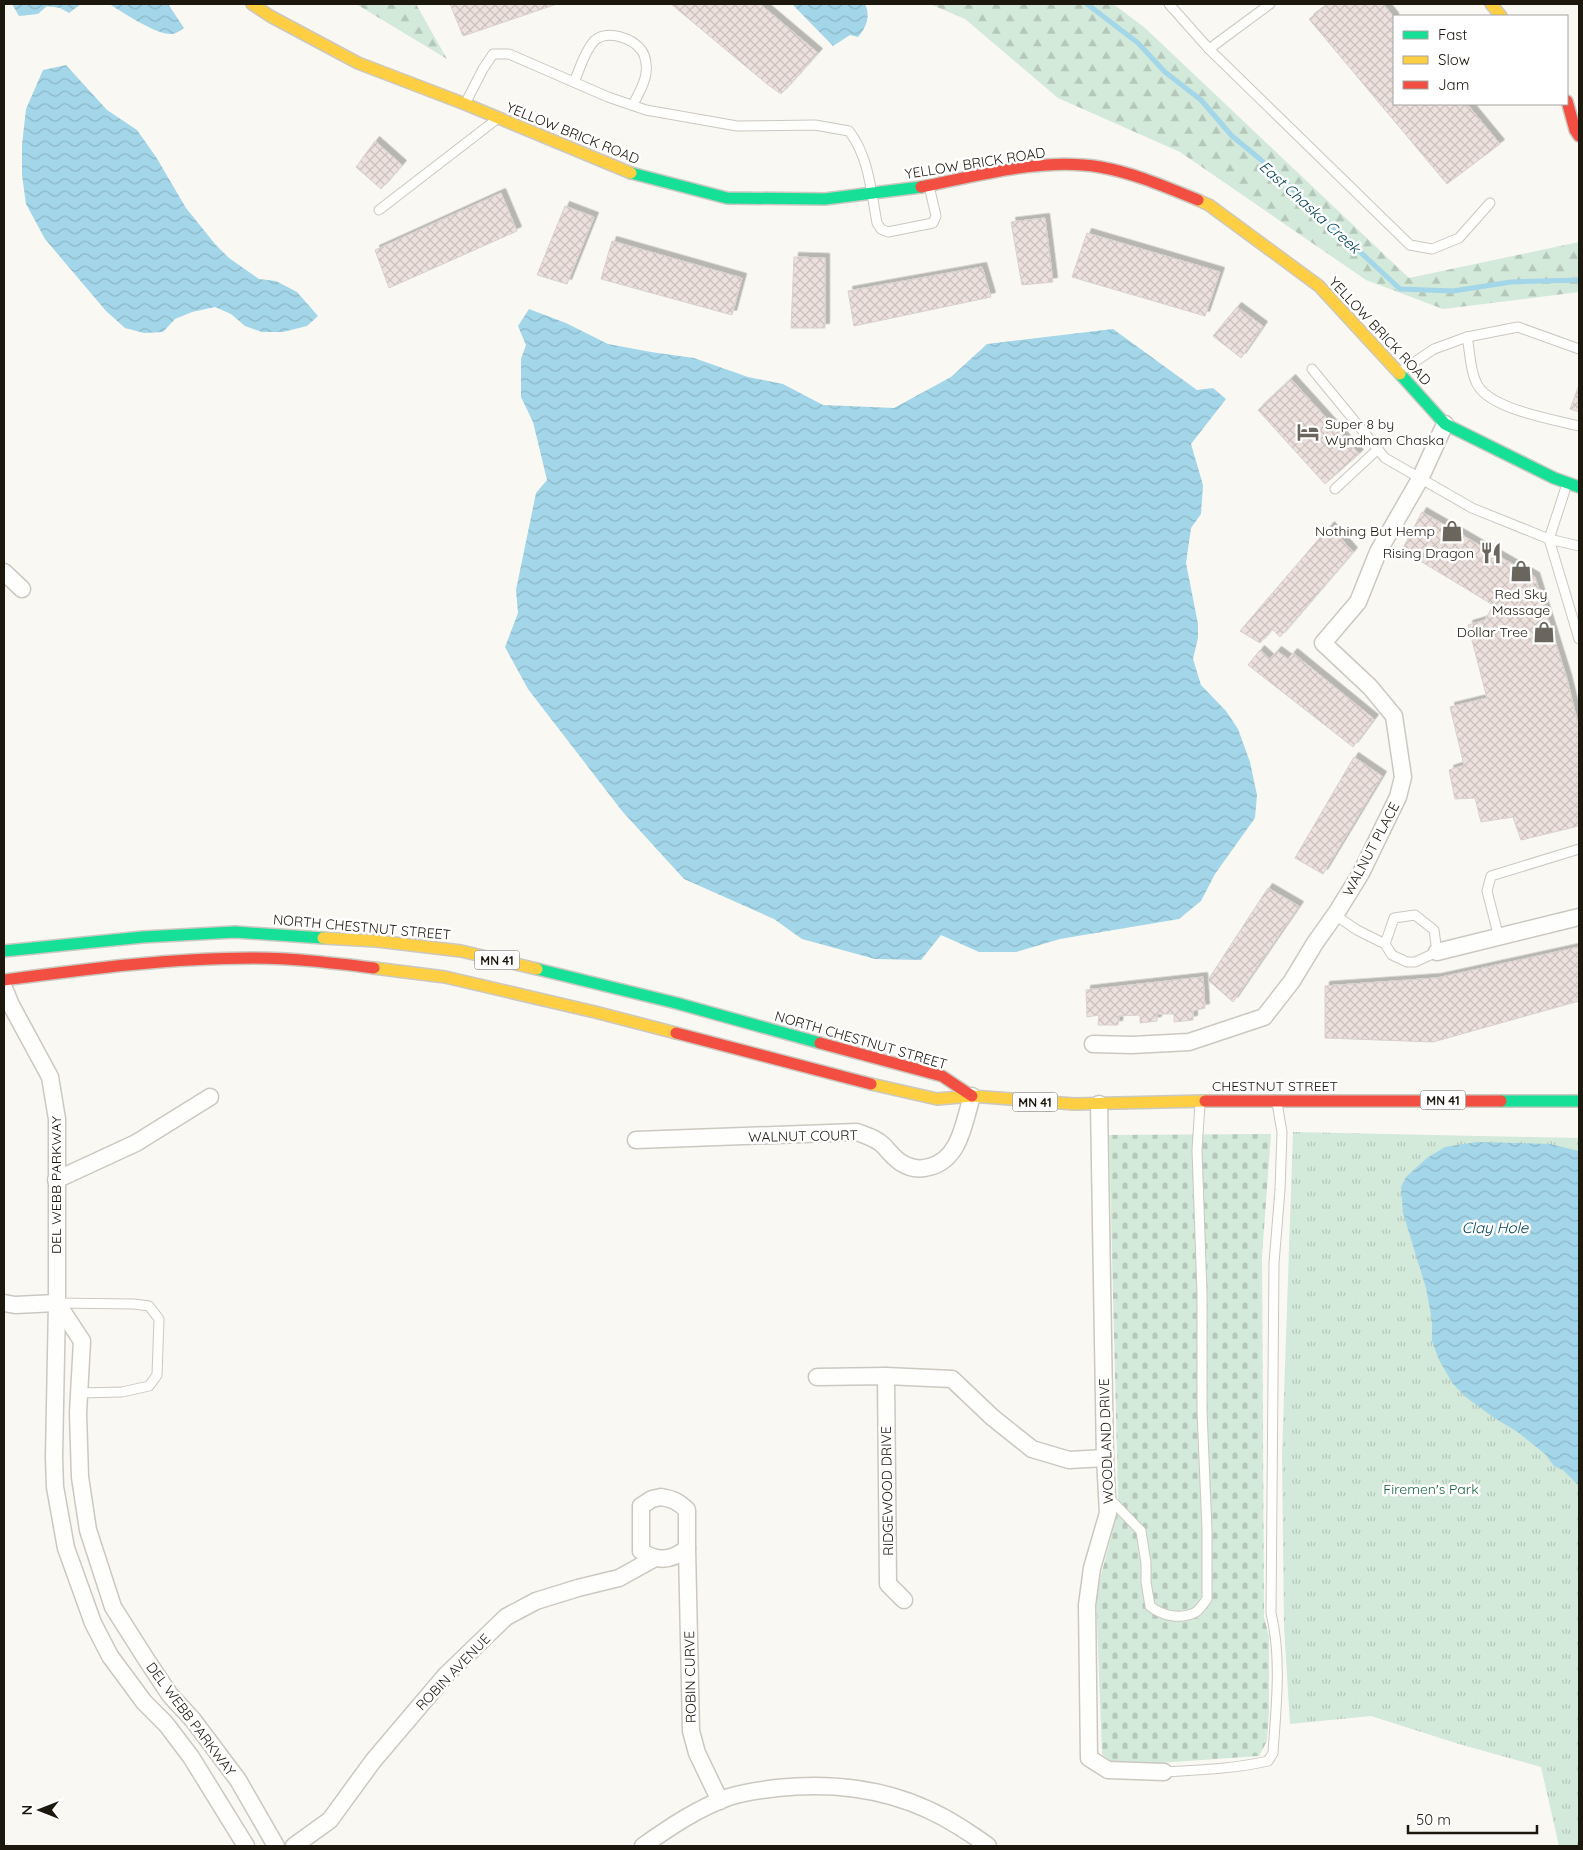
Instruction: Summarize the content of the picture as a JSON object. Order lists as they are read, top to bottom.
{
  "streets": {
    "main road": [
      "YELLOW BRICK ROAD",
      "NORTH CHESTNUT STREET",
      "MN 41",
      "CHESTNUT STREET"
    ],
    "street": [
      "WALNUT PLACE",
      "WALNUT COURT",
      "DEL WEBB PARKWAY",
      "WOODLAND DRIVE",
      "RIDGEWOOD DRIVE",
      "ROBIN AVENUE",
      "ROBIN CURVE"
    ]
  },
  "crossings": [
    ["YELLOW BRICK ROAD", "WALNUT PLACE"],
    ["NORTH CHESTNUT STREET", "MN 41"],
    ["NORTH CHESTNUT STREET", "CHESTNUT STREET"],
    ["NORTH CHESTNUT STREET", "WALNUT COURT"],
    ["MN 41", "CHESTNUT STREET"],
    ["MN 41", "WALNUT COURT"],
    ["CHESTNUT STREET", "WALNUT COURT"],
    ["CHESTNUT STREET", "WOODLAND DRIVE"],
    ["ROBIN AVENUE", "ROBIN CURVE"]
  ],
  "water": ["East Chaska Creek", "Clay Hole"],
  "parks": ["Firemen's Park"],
  "places": {
    "hotel": ["Super 8 by Wyndham Chaska"],
    "shop": ["Nothing But Hemp", "Red Sky Massage", "Dollar Tree"],
    "restaurant": ["Rising Dragon"]
  },
  "legend": ["Fast", "Slow", "Jam"],
  "scale_bar": "50 m",
  "north": "left"
}
